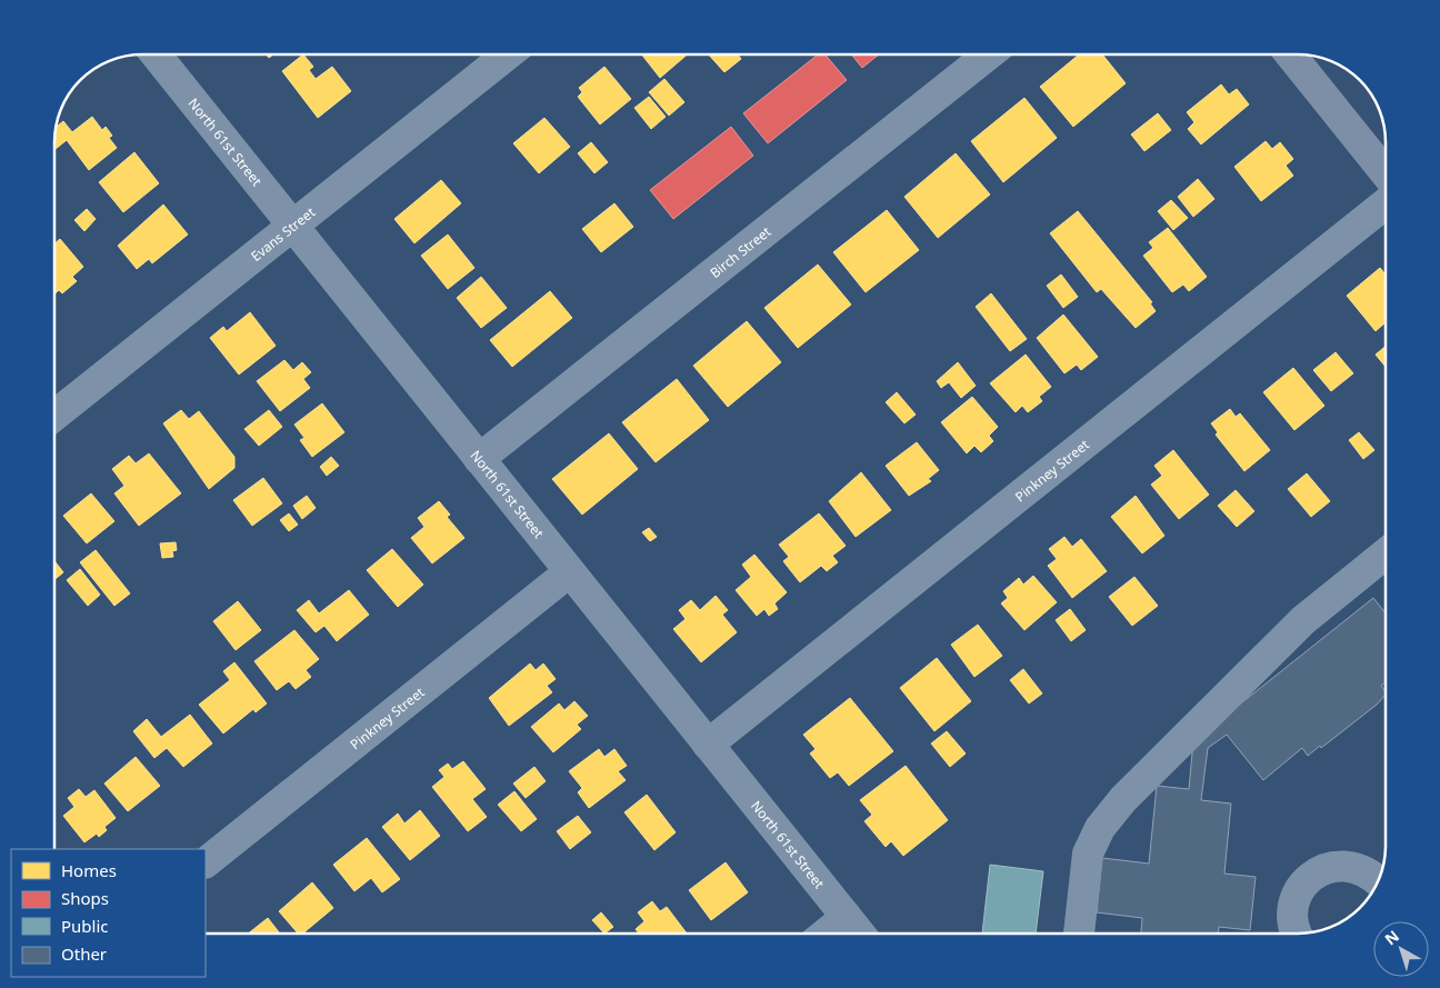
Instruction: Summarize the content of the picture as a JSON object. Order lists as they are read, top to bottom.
{
  "streets": {
    "street": [
      "North 61st Street",
      "Evans Street",
      "Birch Street",
      "Pinkney Street"
    ]
  },
  "crossings": [
    ["North 61st Street", "Evans Street"],
    ["North 61st Street", "Birch Street"],
    ["North 61st Street", "Pinkney Street"]
  ],
  "legend": [
    "Homes",
    "Shops",
    "Public",
    "Other"
  ],
  "north": "top left"
}
